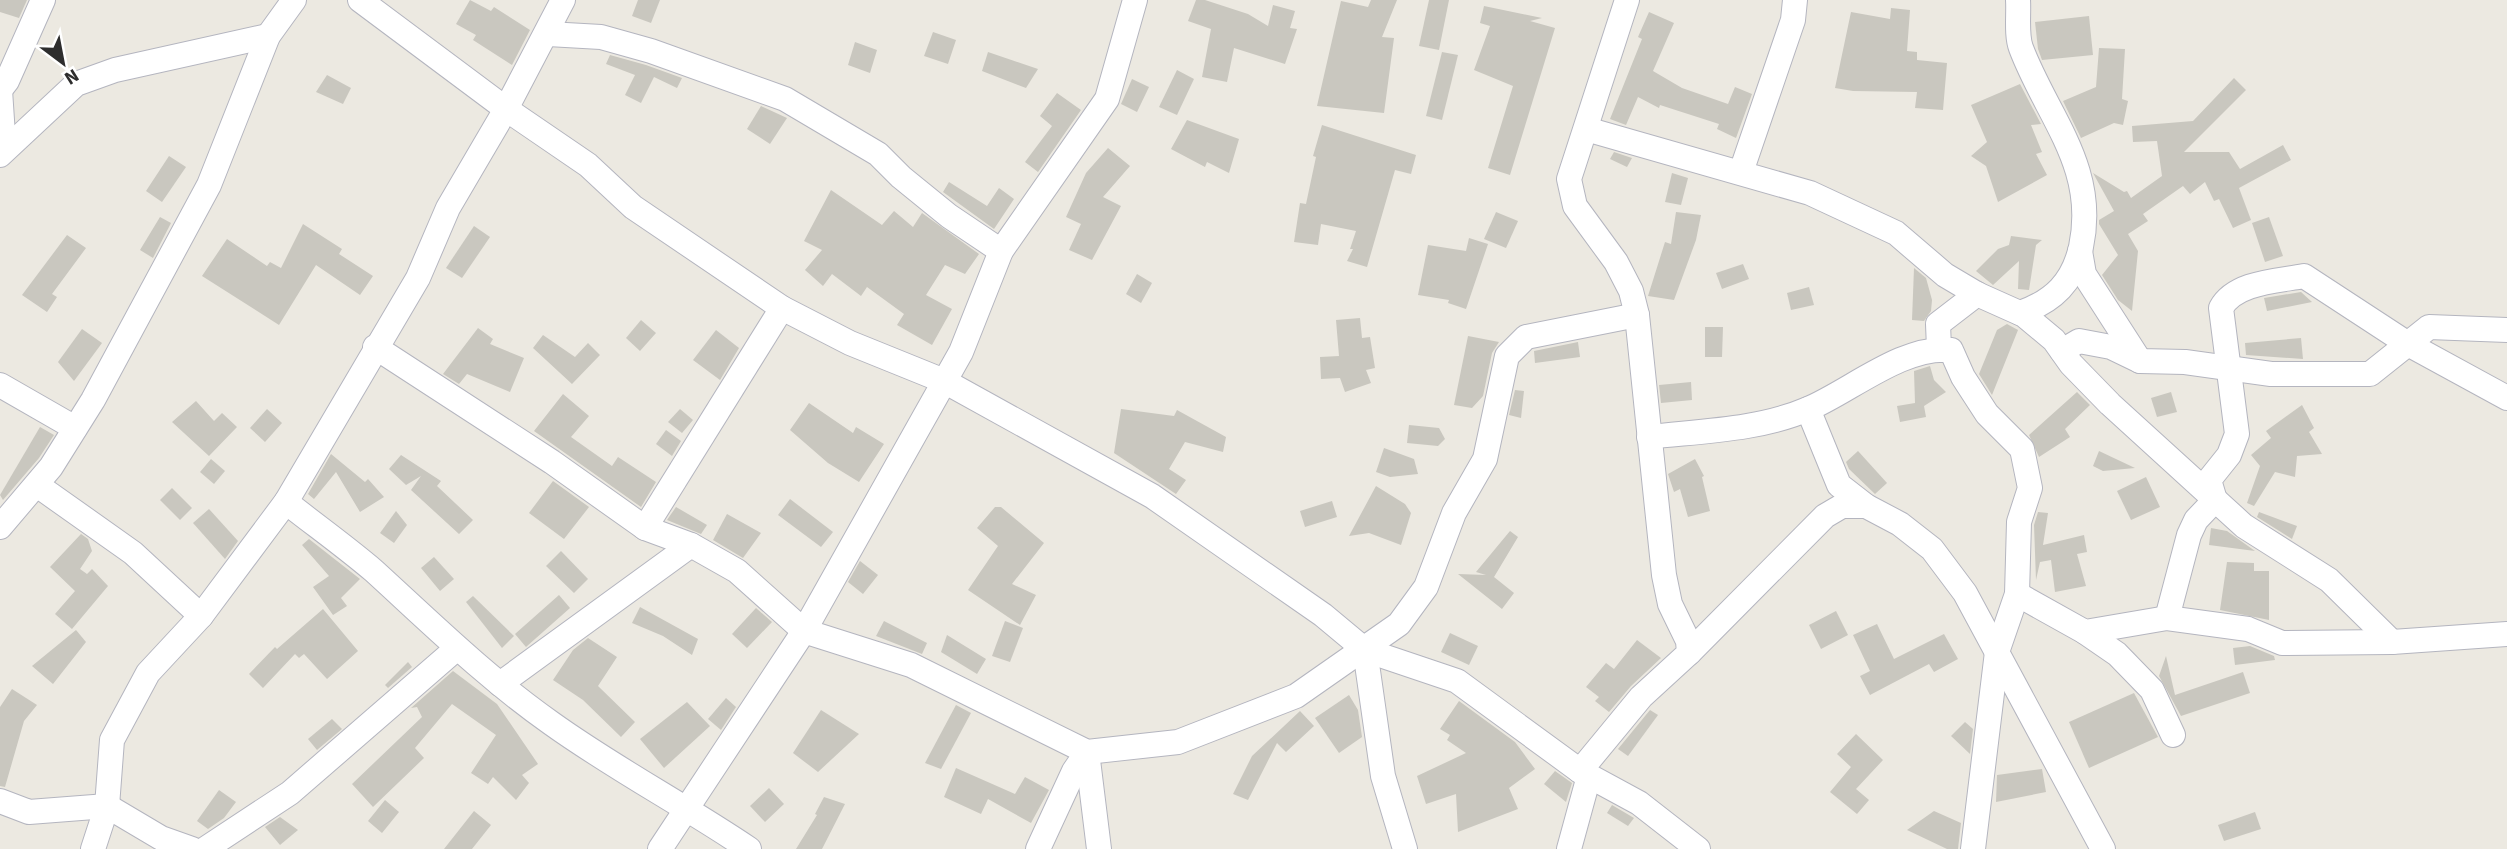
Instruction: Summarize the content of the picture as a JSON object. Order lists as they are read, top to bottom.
{
  "north": "bottom right"
}
